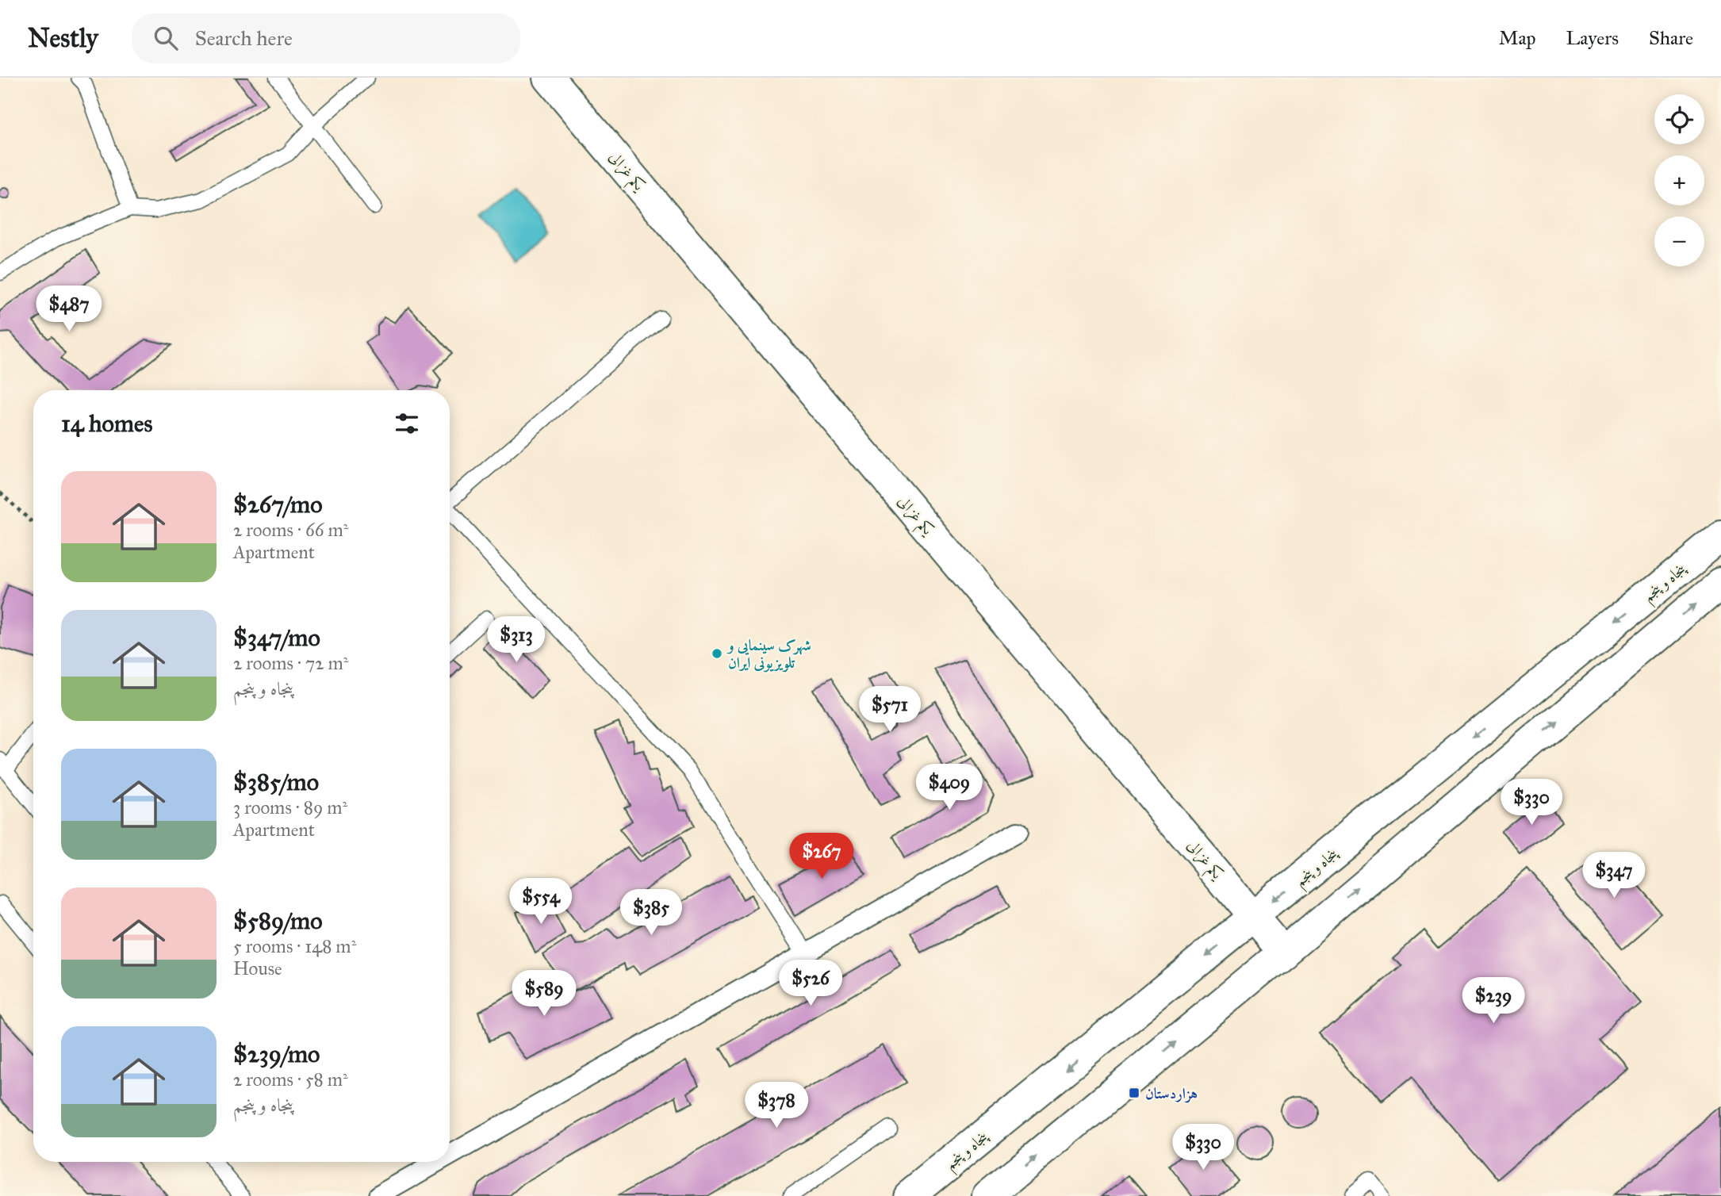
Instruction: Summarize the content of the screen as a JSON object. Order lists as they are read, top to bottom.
{
  "streets": {
    "main road": ["یکم غزالی", "پنجاه و پنجم"]
  },
  "crossings": [
    ["یکم غزالی", "پنجاه و پنجم"]
  ],
  "places": {
    "other": ["شهرک سینمایی و تلویزیونی ایران"],
    "transit": ["هزاردستان"]
  },
  "page": {
    "header": "Nestly",
    "search": "Search here",
    "nav": ["Map", "Layers", "Share"],
    "map_buttons": ["+", "−"],
    "price": [
      "$487",
      "$313",
      "$571",
      "$409",
      "$330",
      "$267",
      "$347",
      "$554",
      "$385",
      "$526",
      "$589",
      "$239",
      "$378",
      "$330"
    ],
    "heading": "14 homes",
    "list": [
      {
        "name": "$267/mo",
        "note": "2 rooms · 66 m² · Apartment"
      },
      {
        "name": "$347/mo",
        "note": "2 rooms · 72 m² · پنجاه و پنجم"
      },
      {
        "name": "$385/mo",
        "note": "3 rooms · 89 m² · Apartment"
      },
      {
        "name": "$589/mo",
        "note": "5 rooms · 148 m² · House"
      },
      {
        "name": "$239/mo",
        "note": "2 rooms · 58 m² · پنجاه و پنجم"
      }
    ]
  }
}
